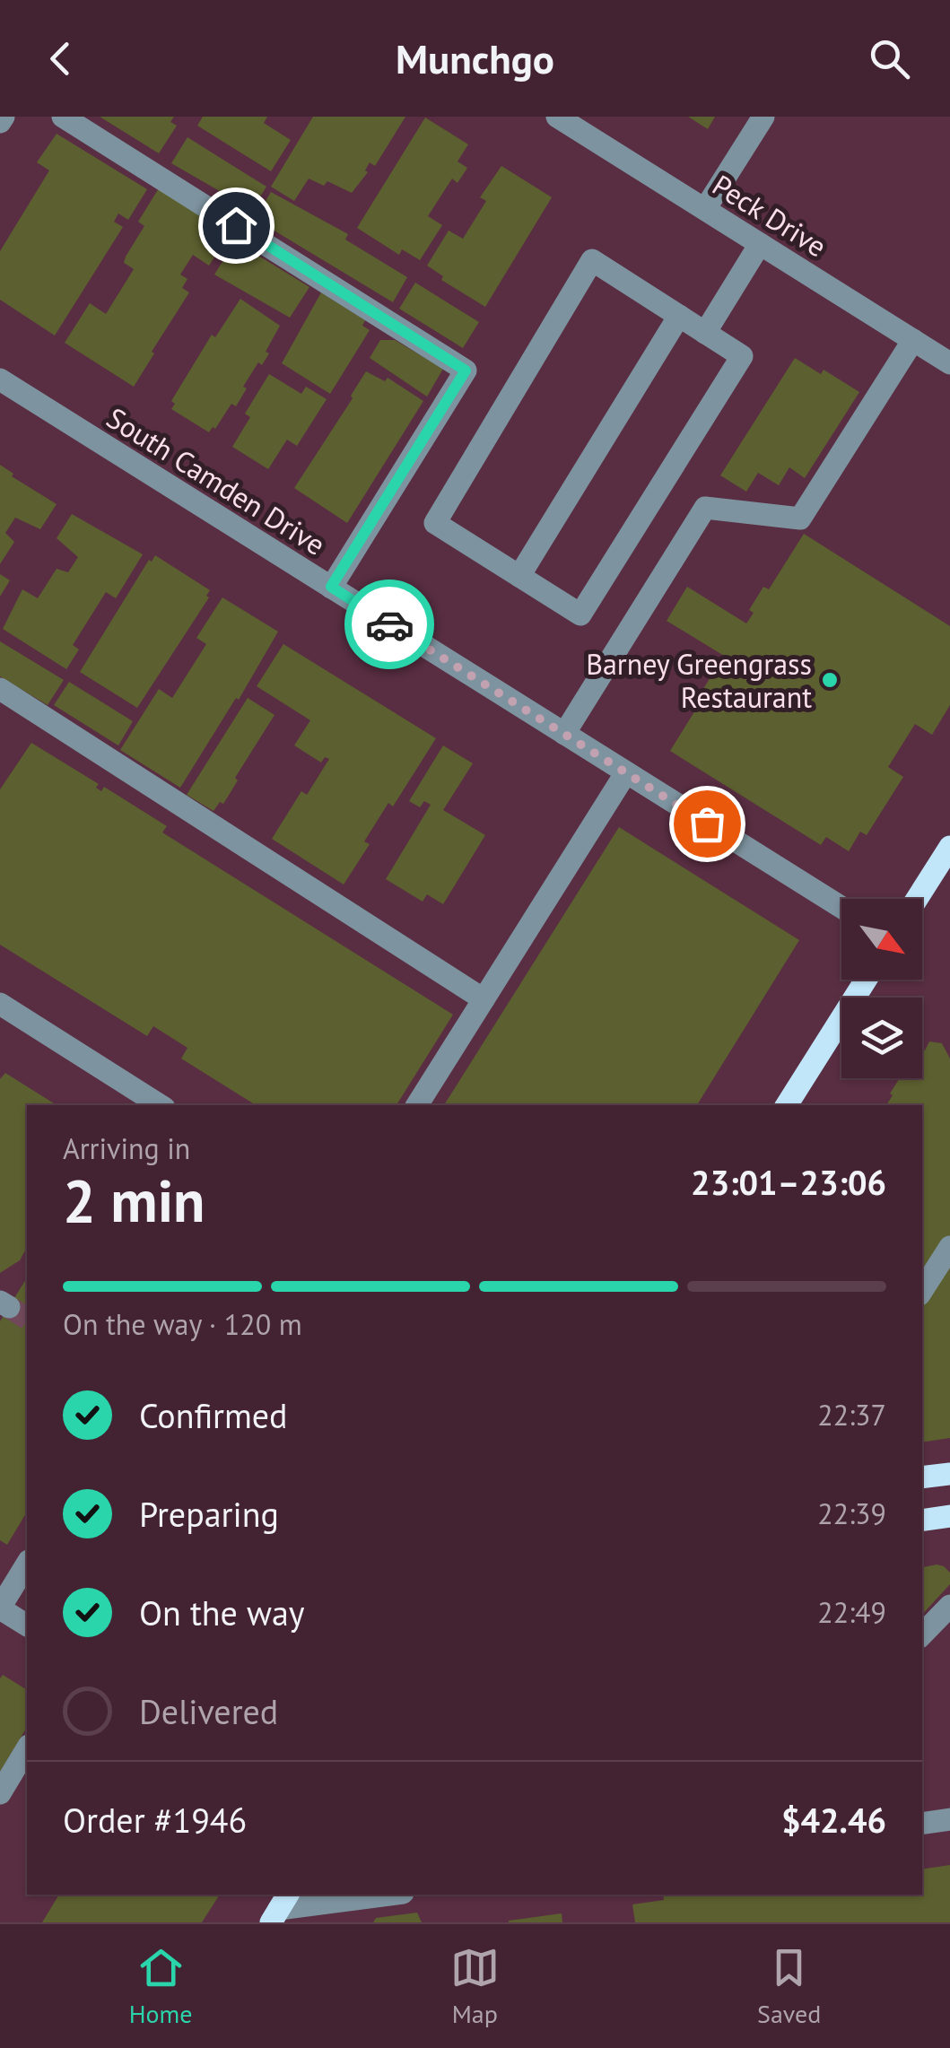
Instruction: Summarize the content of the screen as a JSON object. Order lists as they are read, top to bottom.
{
  "streets": {
    "street": ["Peck Drive", "South Camden Drive"]
  },
  "places": ["Barney Greengrass Restaurant"],
  "north": "bottom right",
  "page": {
    "header": "Munchgo",
    "heading": ["2 min", "Arriving in", "23:01–23:06"],
    "panel": ["Order #1946", "$42.46"],
    "bar": "On the way · 120 m",
    "list": [
      ["Confirmed", "22:37"],
      ["Preparing", "22:39"],
      ["On the way", "22:49"],
      "Delivered"
    ],
    "tabs": ["Home", "Map", "Saved"]
  }
}
